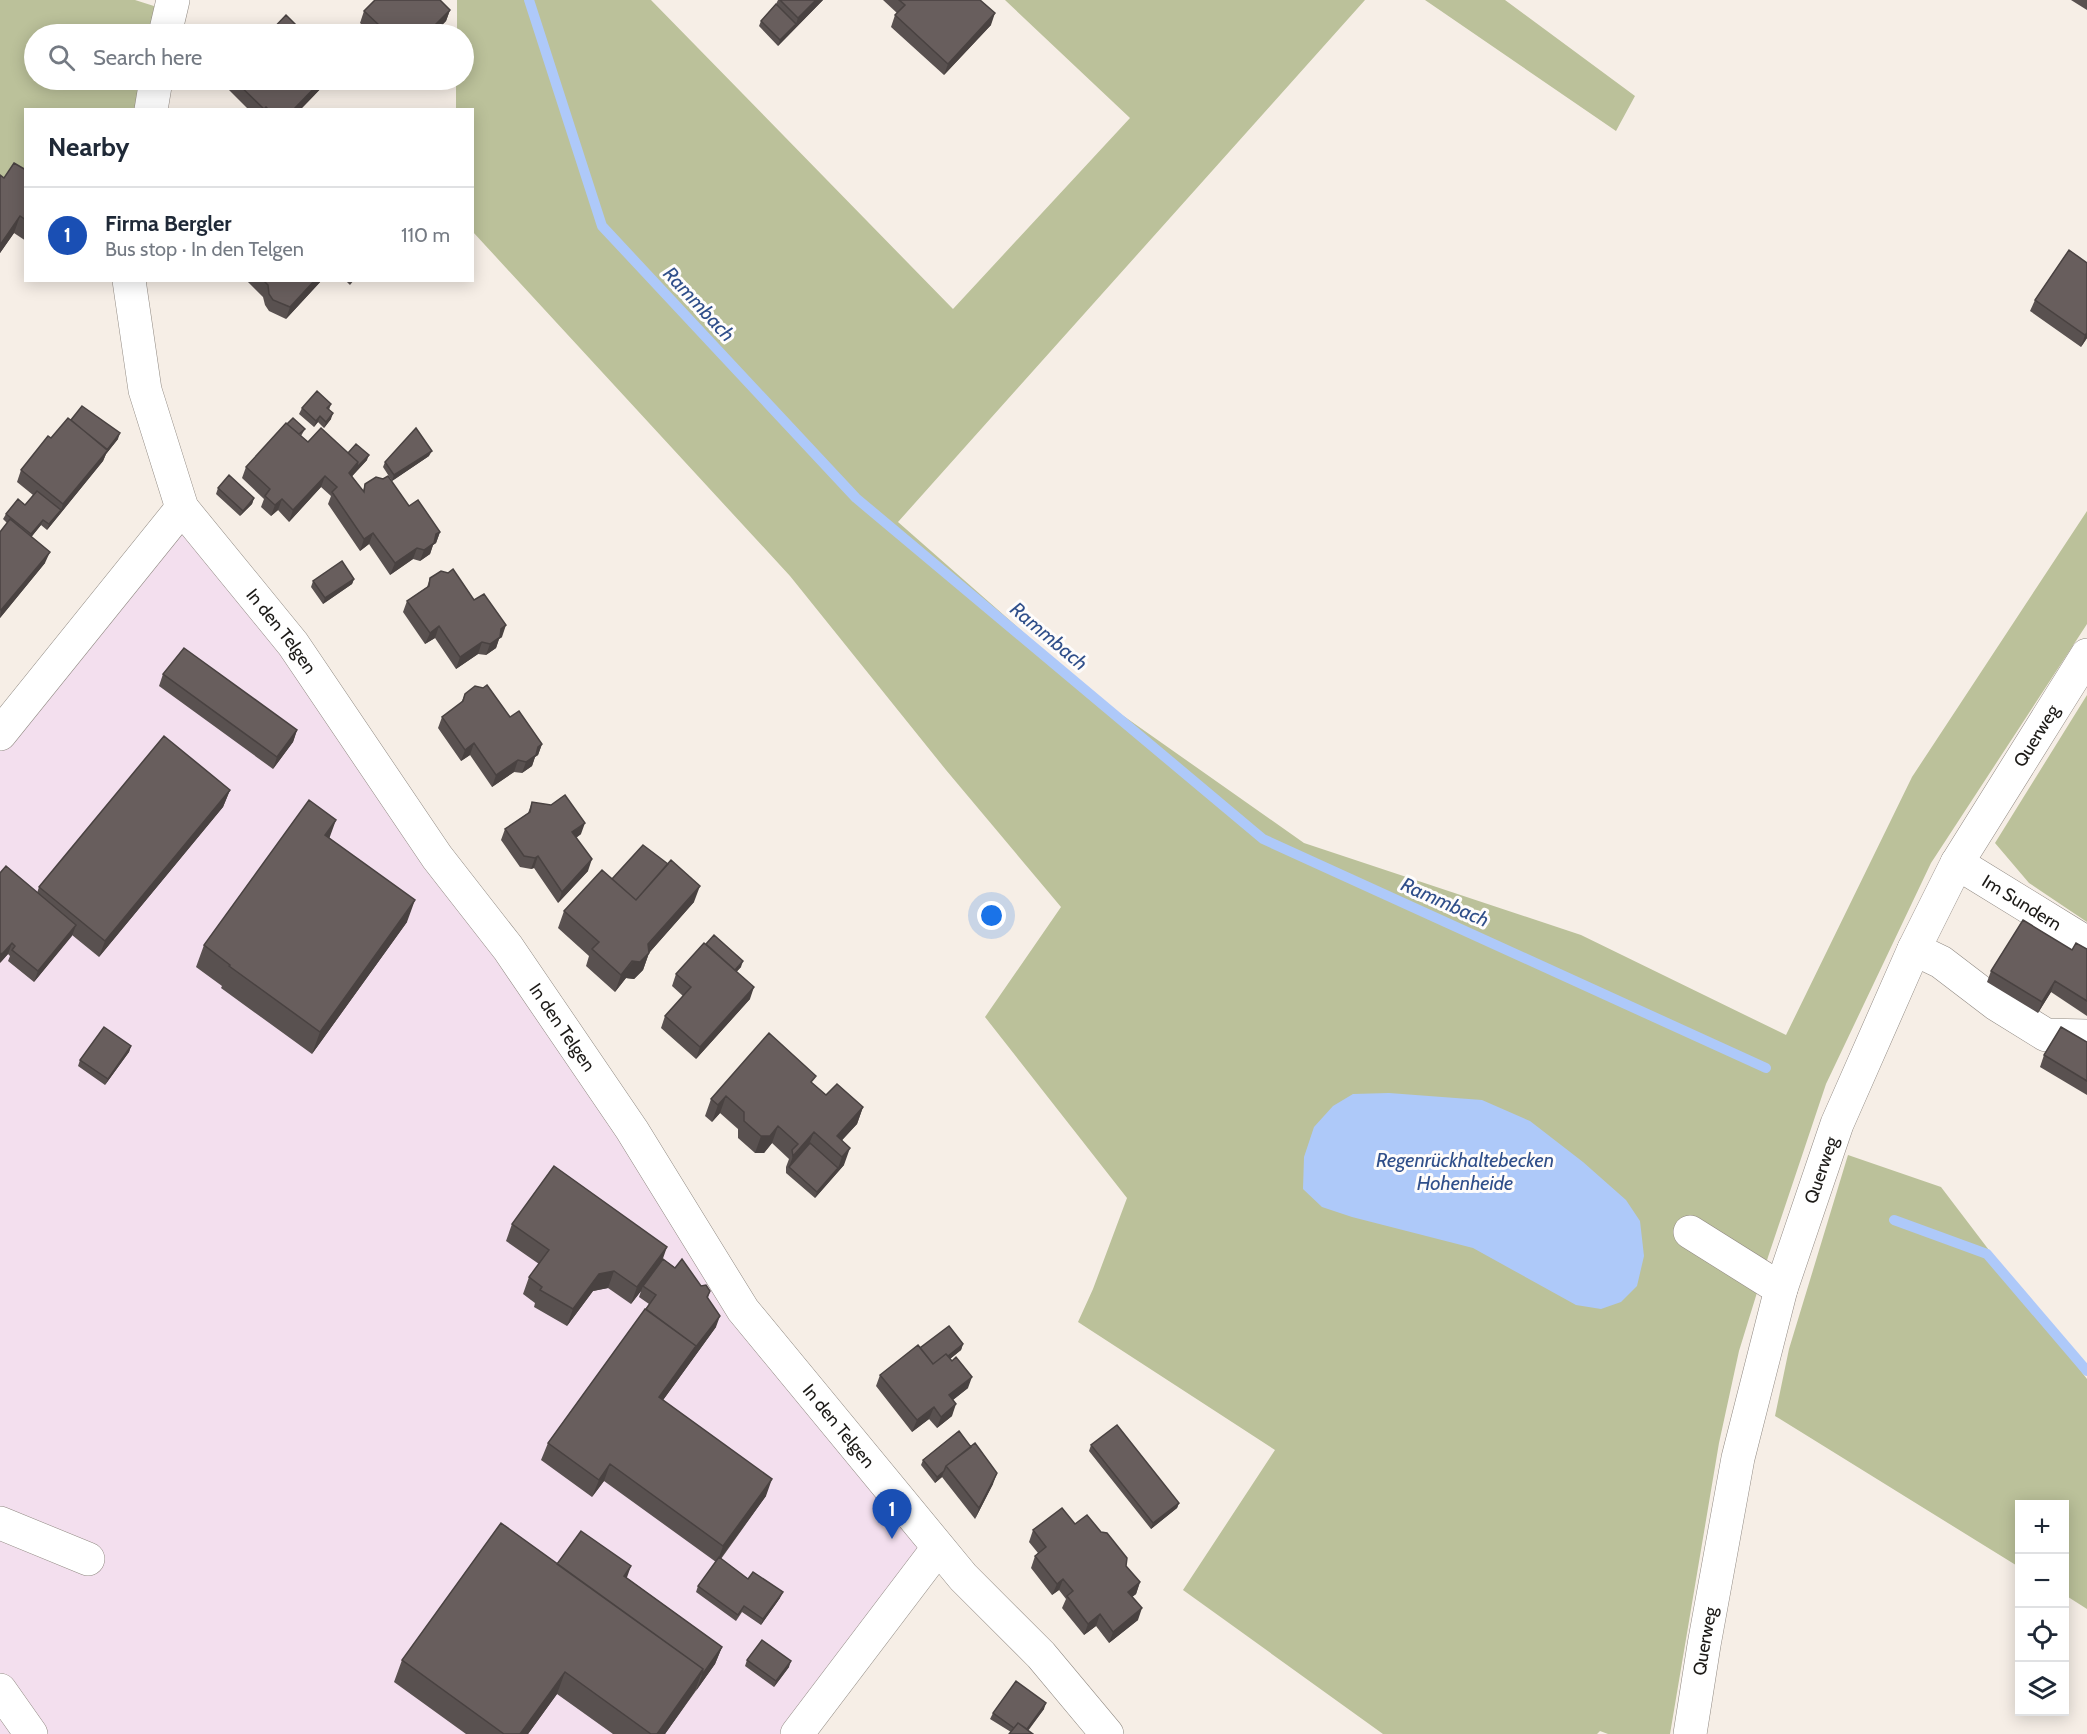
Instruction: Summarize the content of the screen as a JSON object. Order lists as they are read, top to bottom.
{
  "streets": {
    "street": ["In den Telgen", "Querweg", "Im Sundern"]
  },
  "crossings": [
    ["Querweg", "Im Sundern"]
  ],
  "water": ["Rammbach", "Regenrückhaltebecken Hohenheide"],
  "page": {
    "search": "Search here",
    "heading": "Nearby",
    "list": [
      {
        "mark": "1",
        "name": "Firma Bergler",
        "note": "Bus stop · In den Telgen",
        "value": "110 m"
      }
    ],
    "pins": "1",
    "map_buttons": ["+", "−"]
  }
}
